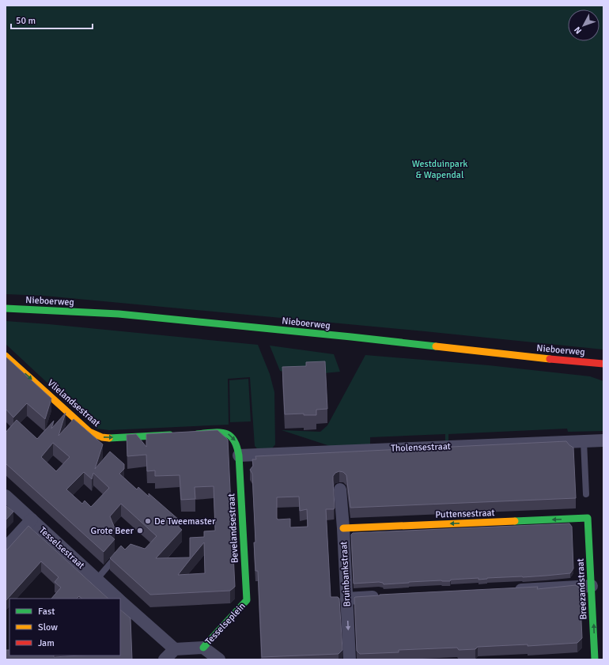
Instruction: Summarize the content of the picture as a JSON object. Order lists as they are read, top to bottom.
{
  "streets": {
    "street": [
      "Nieboerweg",
      "Vlielandsestraat",
      "Tholensestraat",
      "Puttensestraat",
      "Bevelandsestraat",
      "Tesselsestraat",
      "Bruinbankstraat",
      "Breezandstraat",
      "Tesselseplein"
    ]
  },
  "crossings": [
    ["Tholensestraat", "Bevelandsestraat"],
    ["Puttensestraat", "Bruinbankstraat"],
    ["Puttensestraat", "Breezandstraat"],
    ["Bevelandsestraat", "Tesselseplein"],
    ["Tesselsestraat", "Tesselseplein"]
  ],
  "one_way": [
    "Vlielandsestraat",
    "Puttensestraat",
    "Bruinbankstraat",
    "Breezandstraat"
  ],
  "parks": ["Westduinpark & Wapendal"],
  "places": ["De Tweemaster", "Grote Beer"],
  "legend": ["Fast", "Slow", "Jam"],
  "scale_bar": "50 m",
  "north": "bottom left"
}
